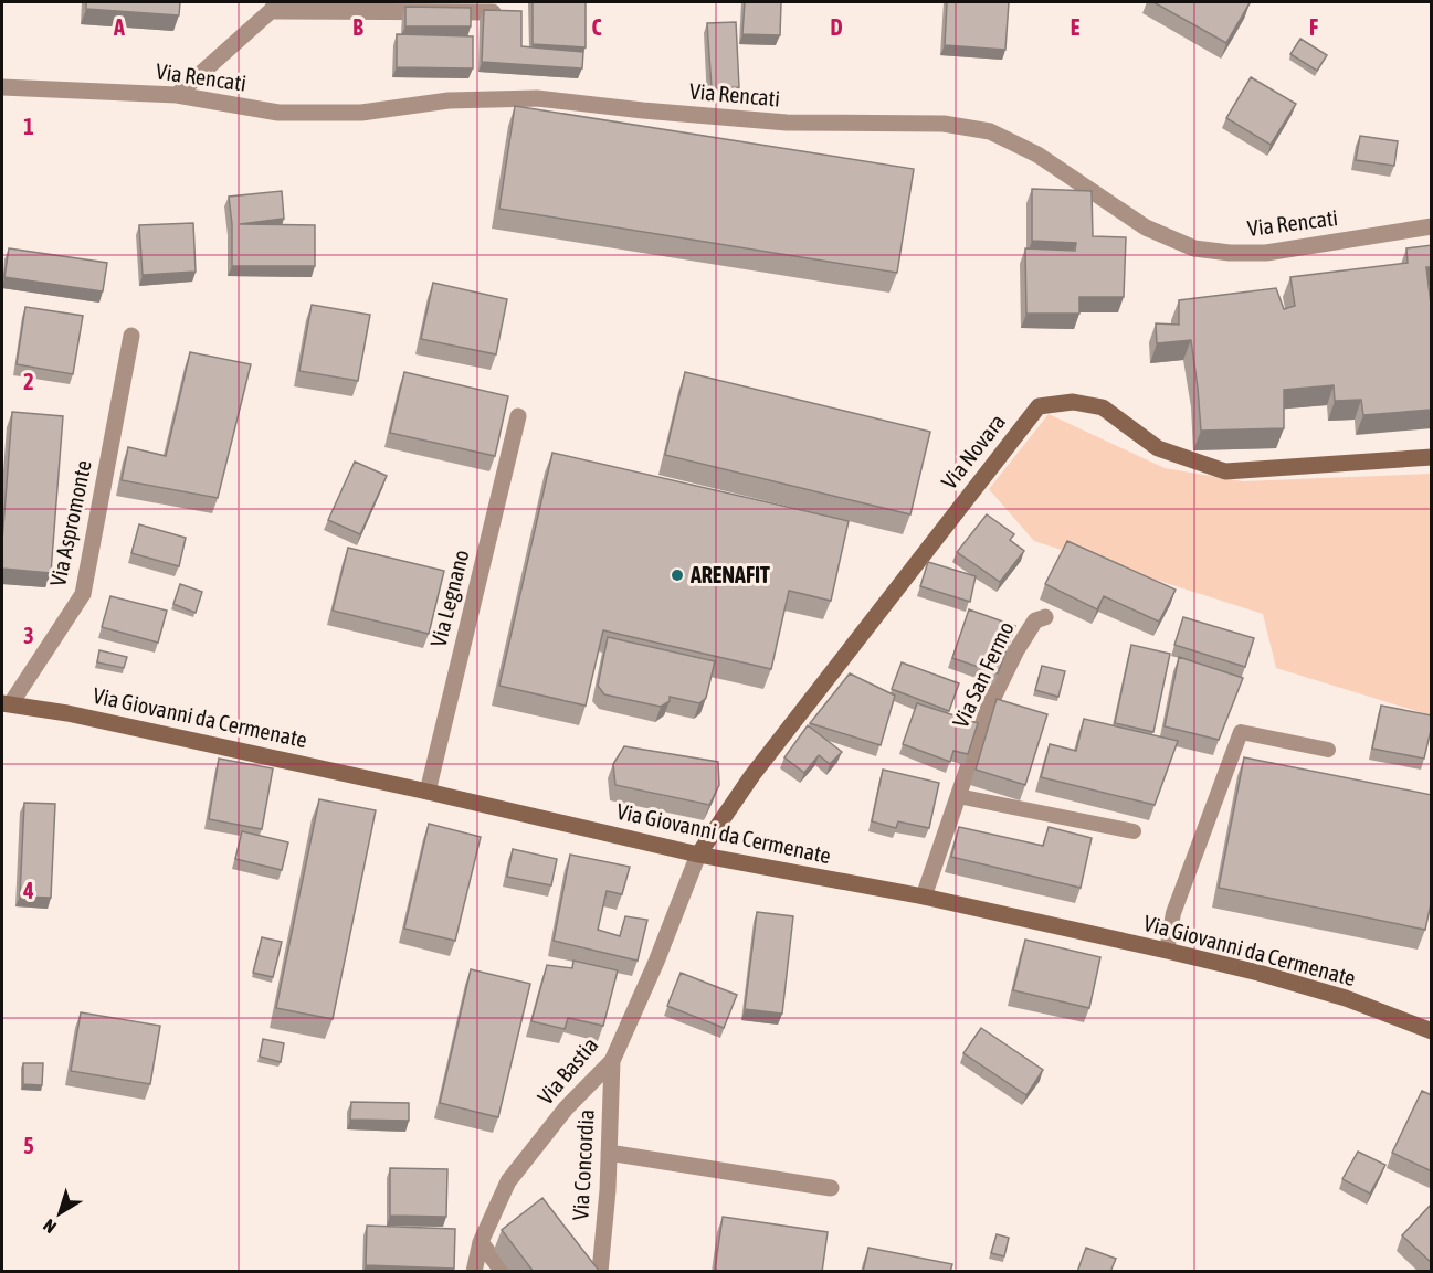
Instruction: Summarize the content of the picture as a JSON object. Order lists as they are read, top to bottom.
{
  "streets": {
    "main road": ["Via Novara", "Via Giovanni da Cermenate"],
    "street": [
      "Via Rencati",
      "Via Aspromonte",
      "Via Legnano",
      "Via San Fermo",
      "Via Bastia",
      "Via Concordia"
    ]
  },
  "crossings": [
    ["Via Novara", "Via Giovanni da Cermenate"],
    ["Via Novara", "Via Bastia"],
    ["Via Aspromonte", "Via Giovanni da Cermenate"],
    ["Via Legnano", "Via Giovanni da Cermenate"],
    ["Via San Fermo", "Via Giovanni da Cermenate"],
    ["Via Giovanni da Cermenate", "Via Bastia"],
    ["Via Bastia", "Via Concordia"]
  ],
  "places": ["ARENAFIT"],
  "north": "bottom left",
  "grid": {
    "columns": [
      "A",
      "B",
      "C",
      "D",
      "E",
      "F"
    ],
    "rows": [
      "1",
      "2",
      "3",
      "4",
      "5"
    ]
  }
}
